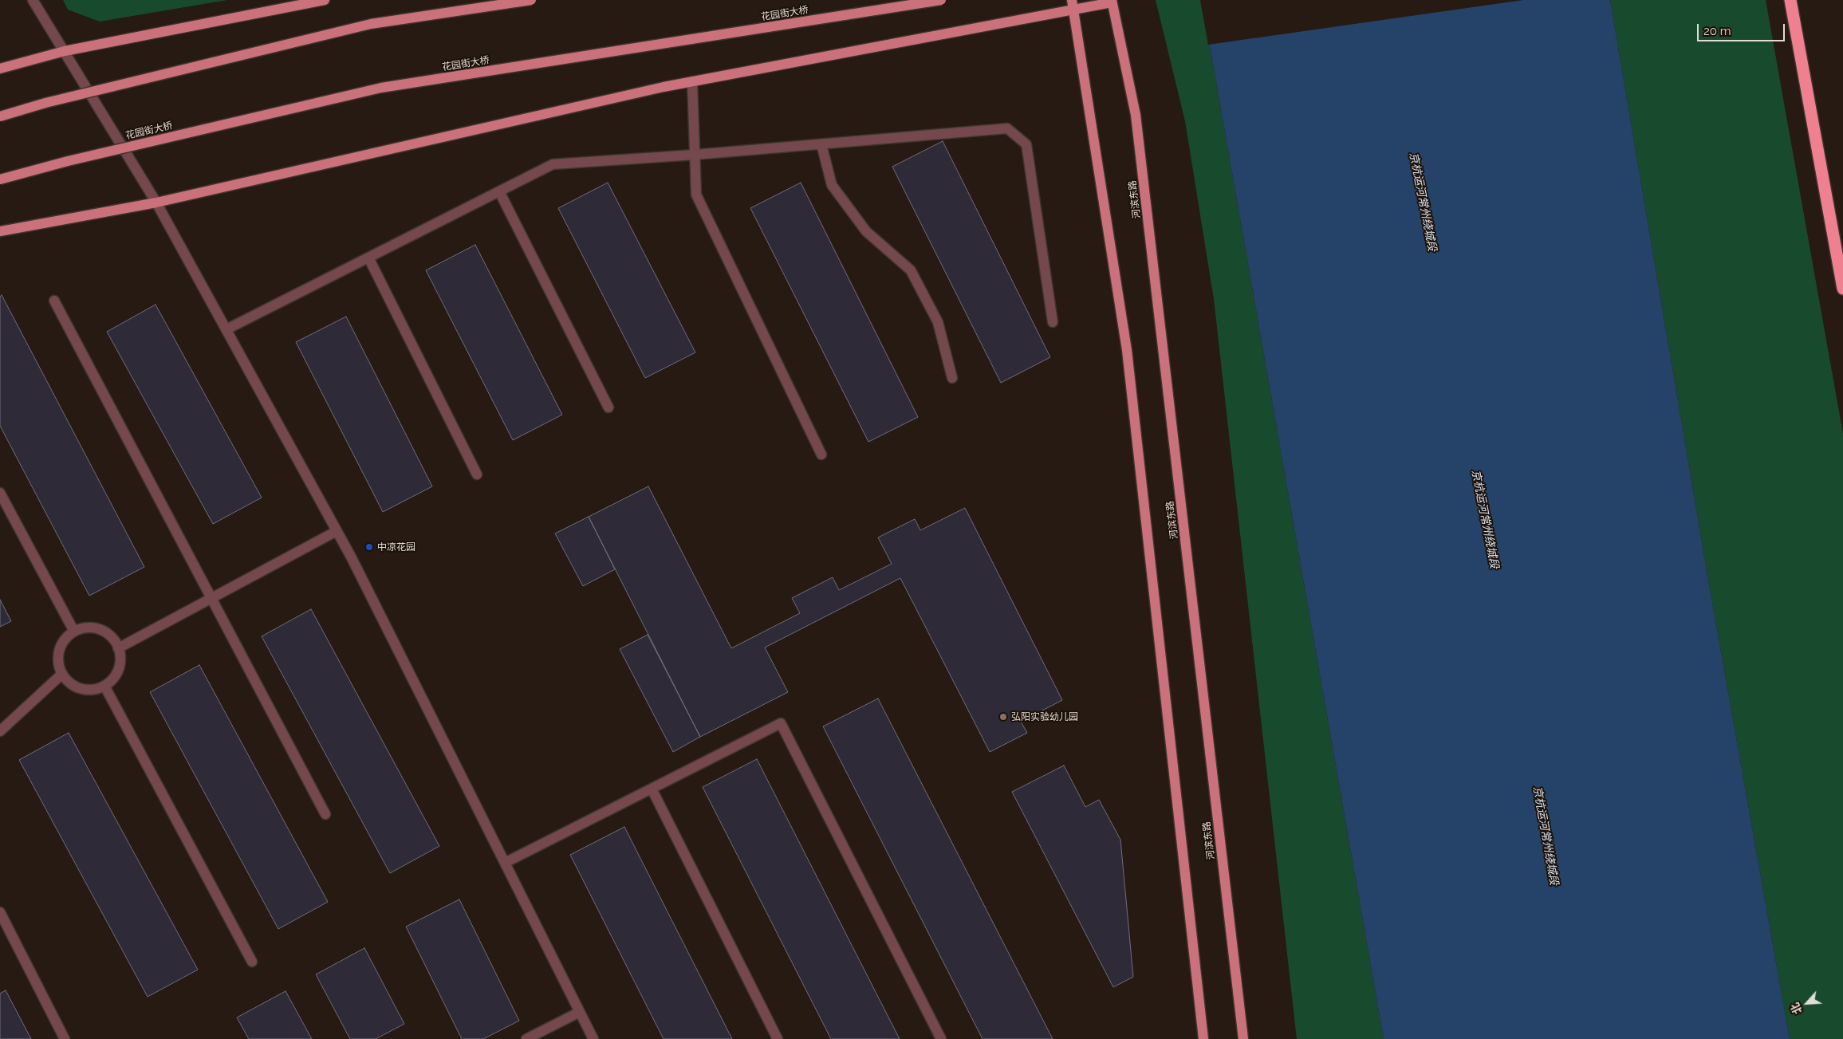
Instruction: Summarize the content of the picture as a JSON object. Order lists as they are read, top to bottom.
{
  "streets": {
    "main road": ["花园街大桥", "河滨东路"]
  },
  "water": ["京杭运河常州绕城段"],
  "places": ["中凉花园", "弘阳实验幼儿园"],
  "scale_bar": "20 m",
  "north": "bottom left"
}
